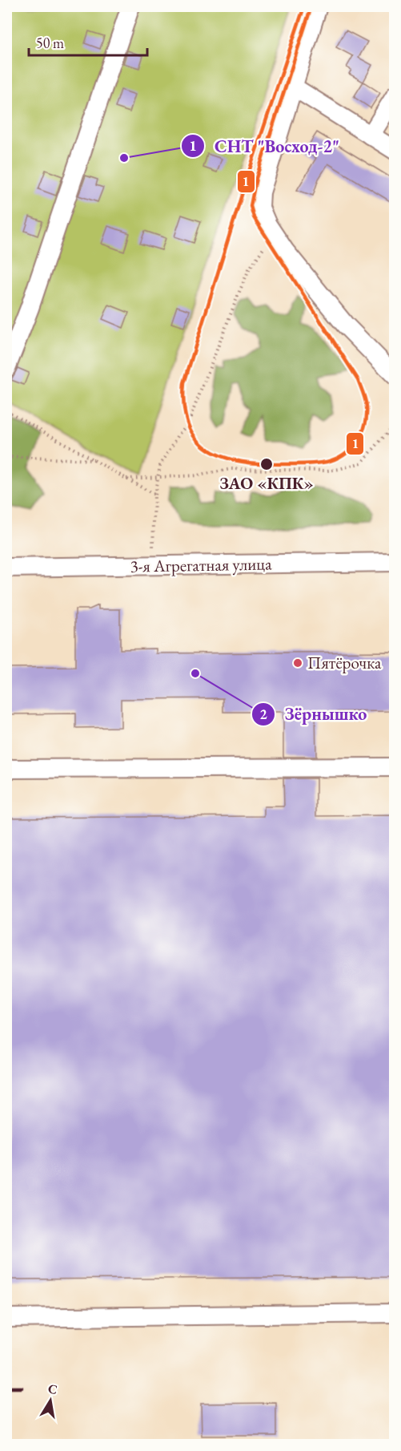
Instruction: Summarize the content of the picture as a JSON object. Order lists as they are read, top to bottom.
{
  "streets": {
    "street": ["3-я Агрегатная улица"]
  },
  "places": [
    "СНТ \"Восход-2\"",
    "ЗАО «КПК»",
    "Пятёрочка",
    "Зёрнышко"
  ],
  "lines": ["transit line 1"],
  "scale_bar": "50 m",
  "north": "top"
}
